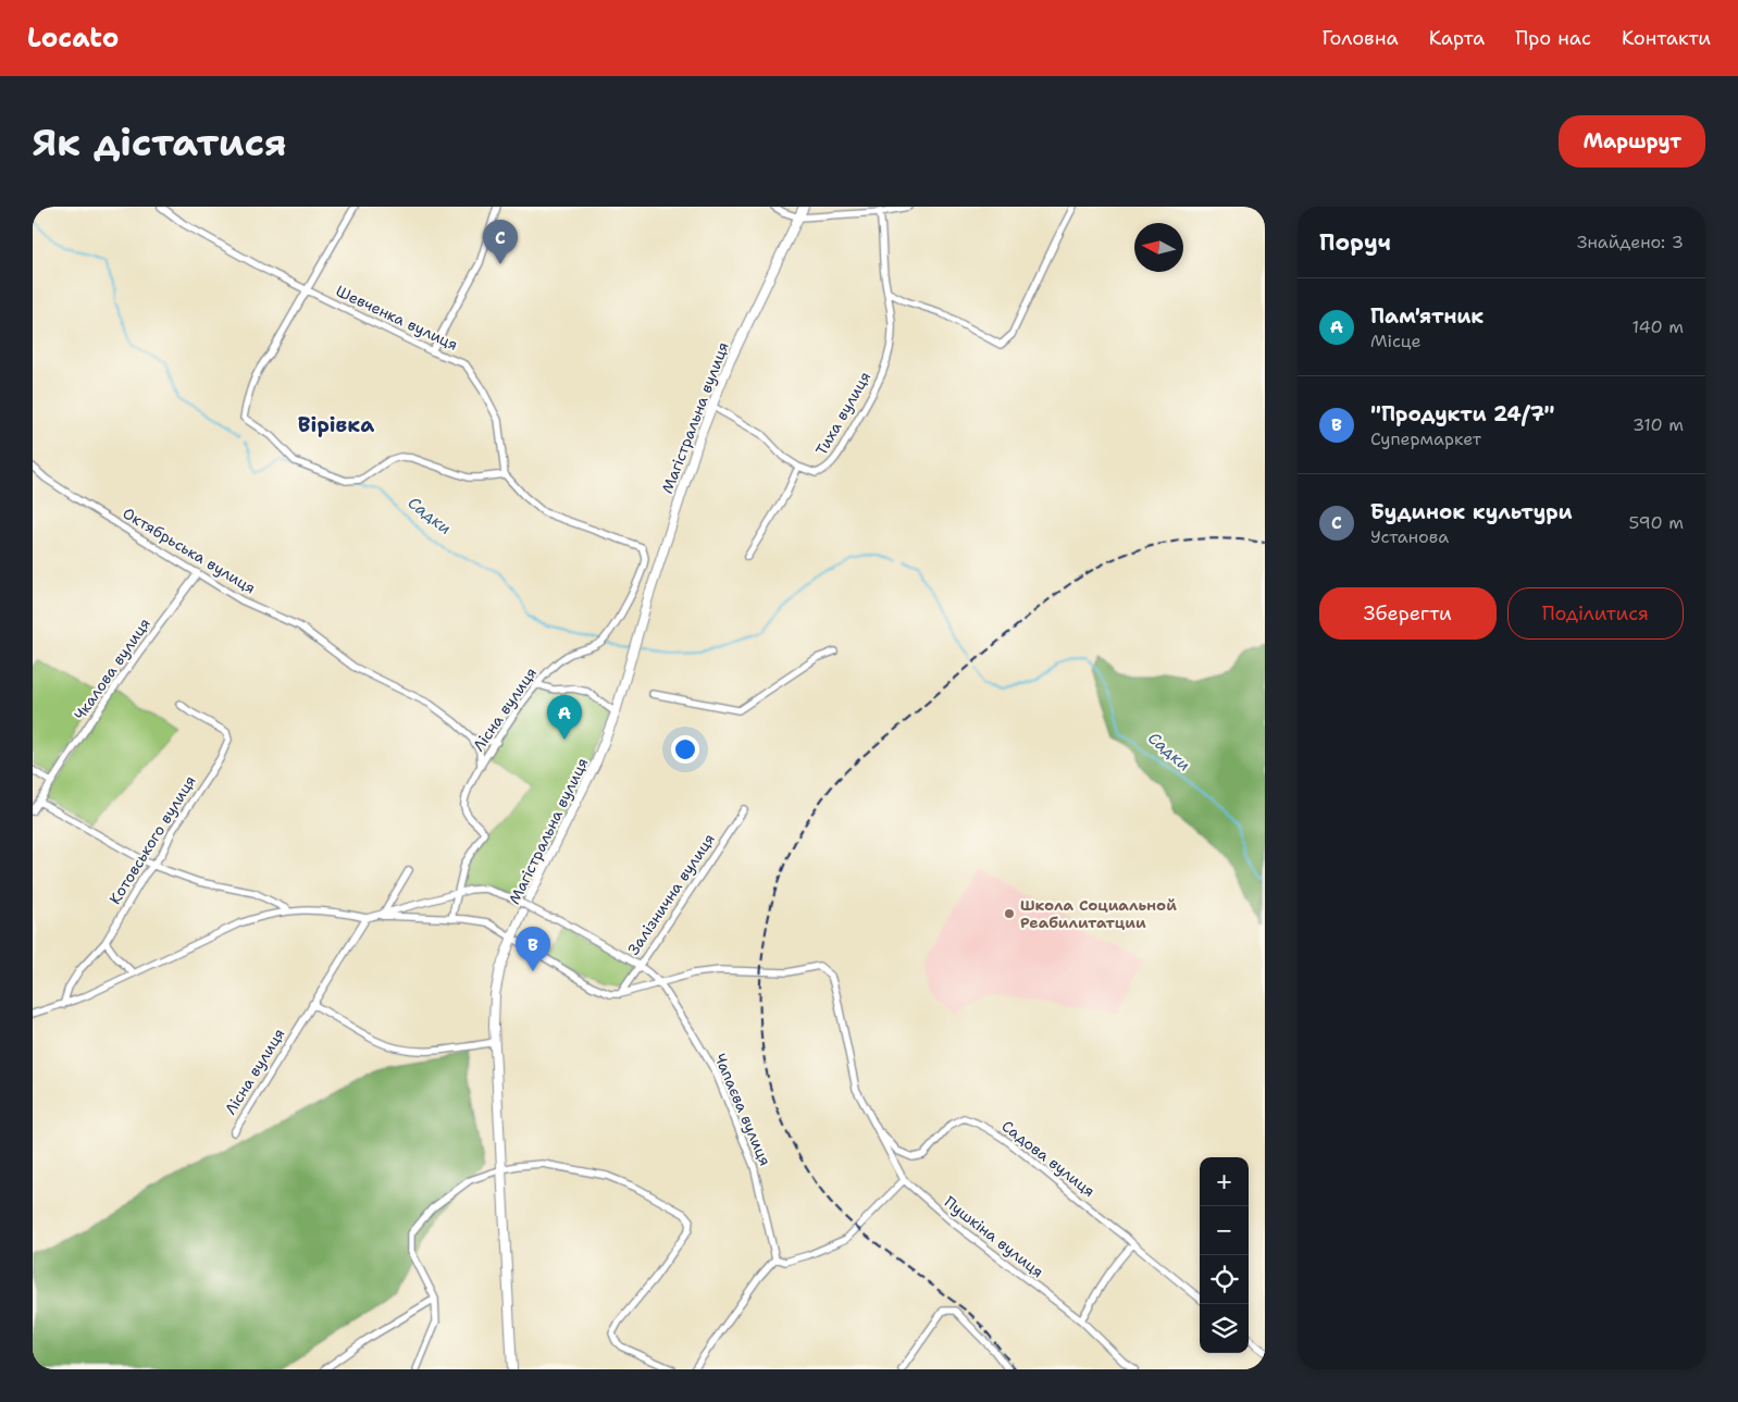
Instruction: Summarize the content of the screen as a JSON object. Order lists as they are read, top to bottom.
{
  "streets": {
    "main road": ["Магістральна вулиця"],
    "street": [
      "Шевченка вулиця",
      "Тиха вулиця",
      "Октябрьська вулиця",
      "Чкалова вулиця",
      "Лісна вулиця",
      "Котовського вулиця",
      "Залізнична вулиця",
      "Чапаєва вулиця",
      "Садова вулиця",
      "Пушкіна вулиця"
    ]
  },
  "crossings": [
    ["Шевченка вулиця", "Лісна вулиця"],
    ["Тиха вулиця", "Магістральна вулиця"],
    ["Октябрьська вулиця", "Чкалова вулиця"],
    ["Лісна вулиця", "Чапаєва вулиця"],
    ["Залізнична вулиця", "Чапаєва вулиця"],
    ["Чапаєва вулиця", "Пушкіна вулиця"],
    ["Садова вулиця", "Пушкіна вулиця"]
  ],
  "districts": ["Вірівка"],
  "water": ["Садки"],
  "places": ["Школа Социальной Реабилитатции"],
  "north": "left",
  "page": {
    "header": "Locato",
    "nav": [
      "Головна",
      "Карта",
      "Про нас",
      "Контакти"
    ],
    "buttons": [
      "Маршрут",
      ["Зберегти", "Поділитися"]
    ],
    "title": "Як дістатися",
    "heading": ["Поруч", "Знайдено: 3"],
    "pins": ["C", "A", "B"],
    "list": [
      {
        "mark": "A",
        "name": "Пам'ятник",
        "note": "Місце",
        "value": "140 m"
      },
      {
        "mark": "B",
        "name": "\"Продукти 24/7\"",
        "note": "Супермаркет",
        "value": "310 m"
      },
      {
        "mark": "C",
        "name": "Будинок культури",
        "note": "Установа",
        "value": "590 m"
      }
    ],
    "map_buttons": ["+", "−"]
  }
}
